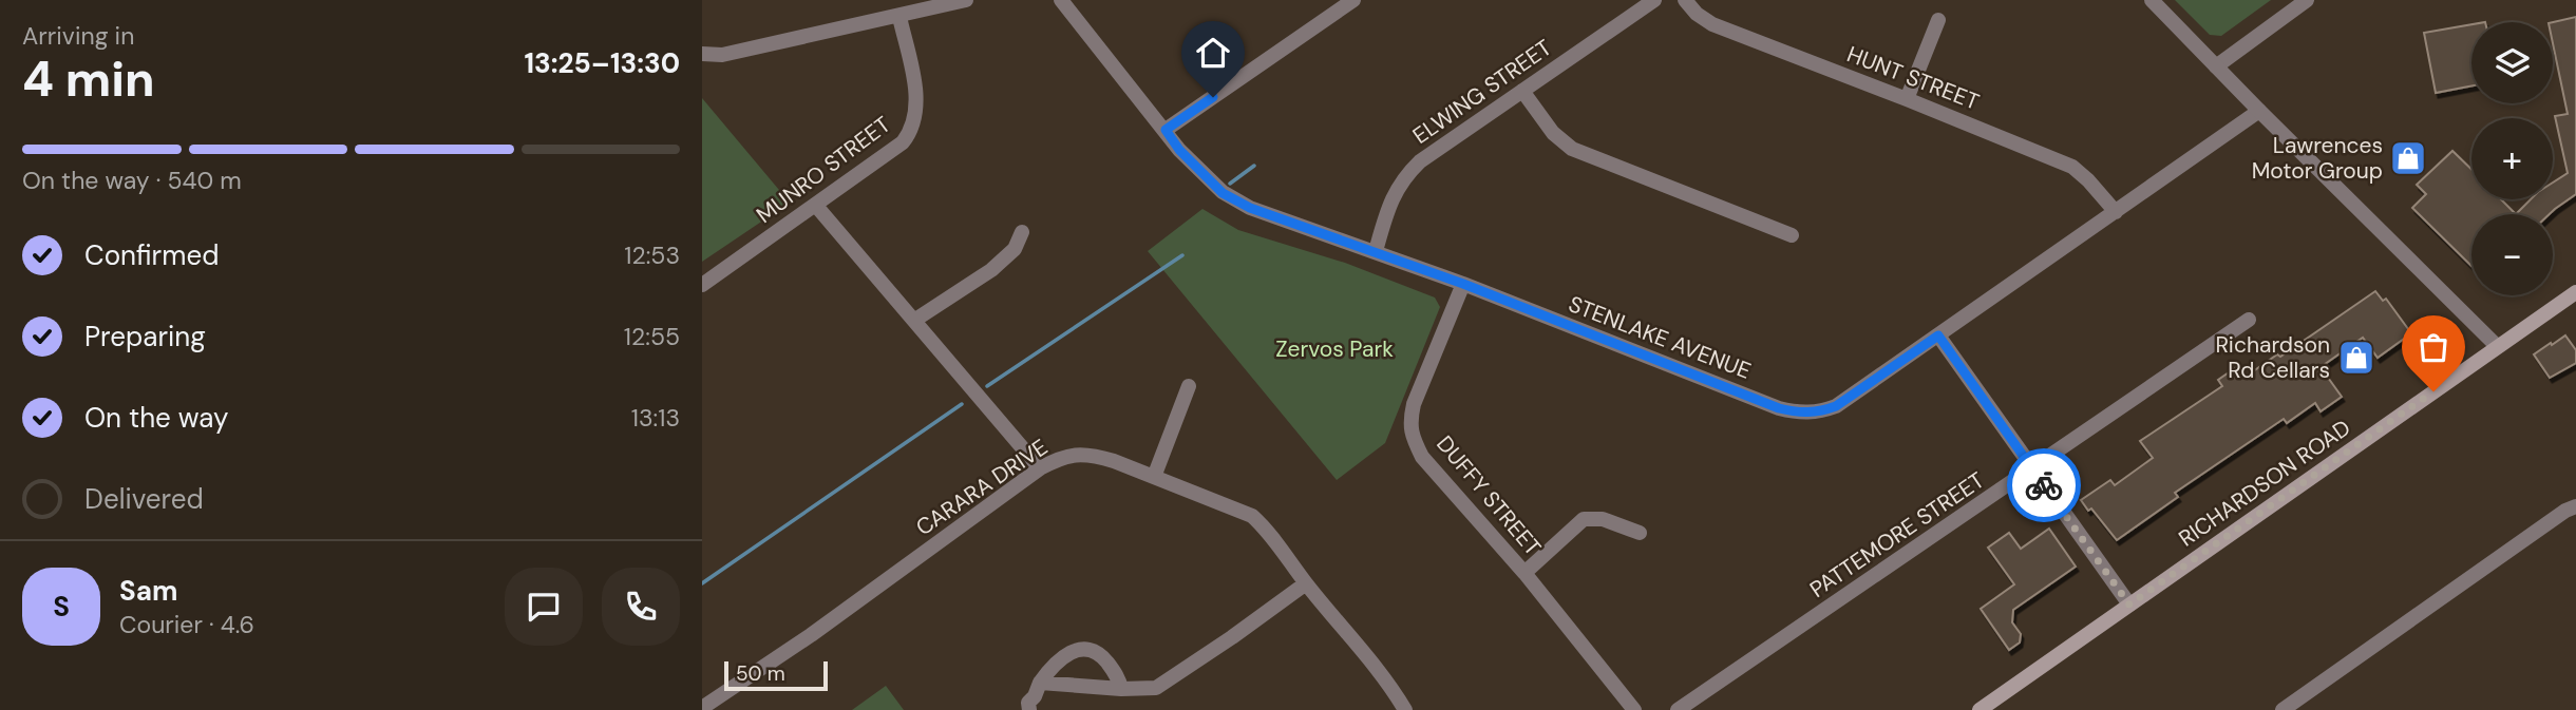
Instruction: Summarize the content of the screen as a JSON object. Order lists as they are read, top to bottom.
{
  "streets": {
    "main road": ["RICHARDSON ROAD"],
    "street": [
      "HUNT STREET",
      "ELWING STREET",
      "MUNRO STREET",
      "STENLAKE AVENUE",
      "CARARA DRIVE",
      "DUFFY STREET",
      "PATTEMORE STREET"
    ]
  },
  "crossings": [
    ["HUNT STREET", "STENLAKE AVENUE"],
    ["ELWING STREET", "STENLAKE AVENUE"],
    ["STENLAKE AVENUE", "DUFFY STREET"]
  ],
  "parks": ["Zervos Park"],
  "places": {
    "shop": ["Lawrences Motor Group", "Richardson Rd Cellars"]
  },
  "scale_bar": "50 m",
  "page": {
    "heading": ["4 min", "Arriving in", "13:25–13:30"],
    "panel": ["Sam", "Courier · 4.6"],
    "map_buttons": ["+", "−"],
    "bar": "On the way · 540 m",
    "list": [
      ["Confirmed", "12:53"],
      ["Preparing", "12:55"],
      ["On the way", "13:13"],
      "Delivered"
    ],
    "round": "S",
    "scale": "50 m"
  }
}
